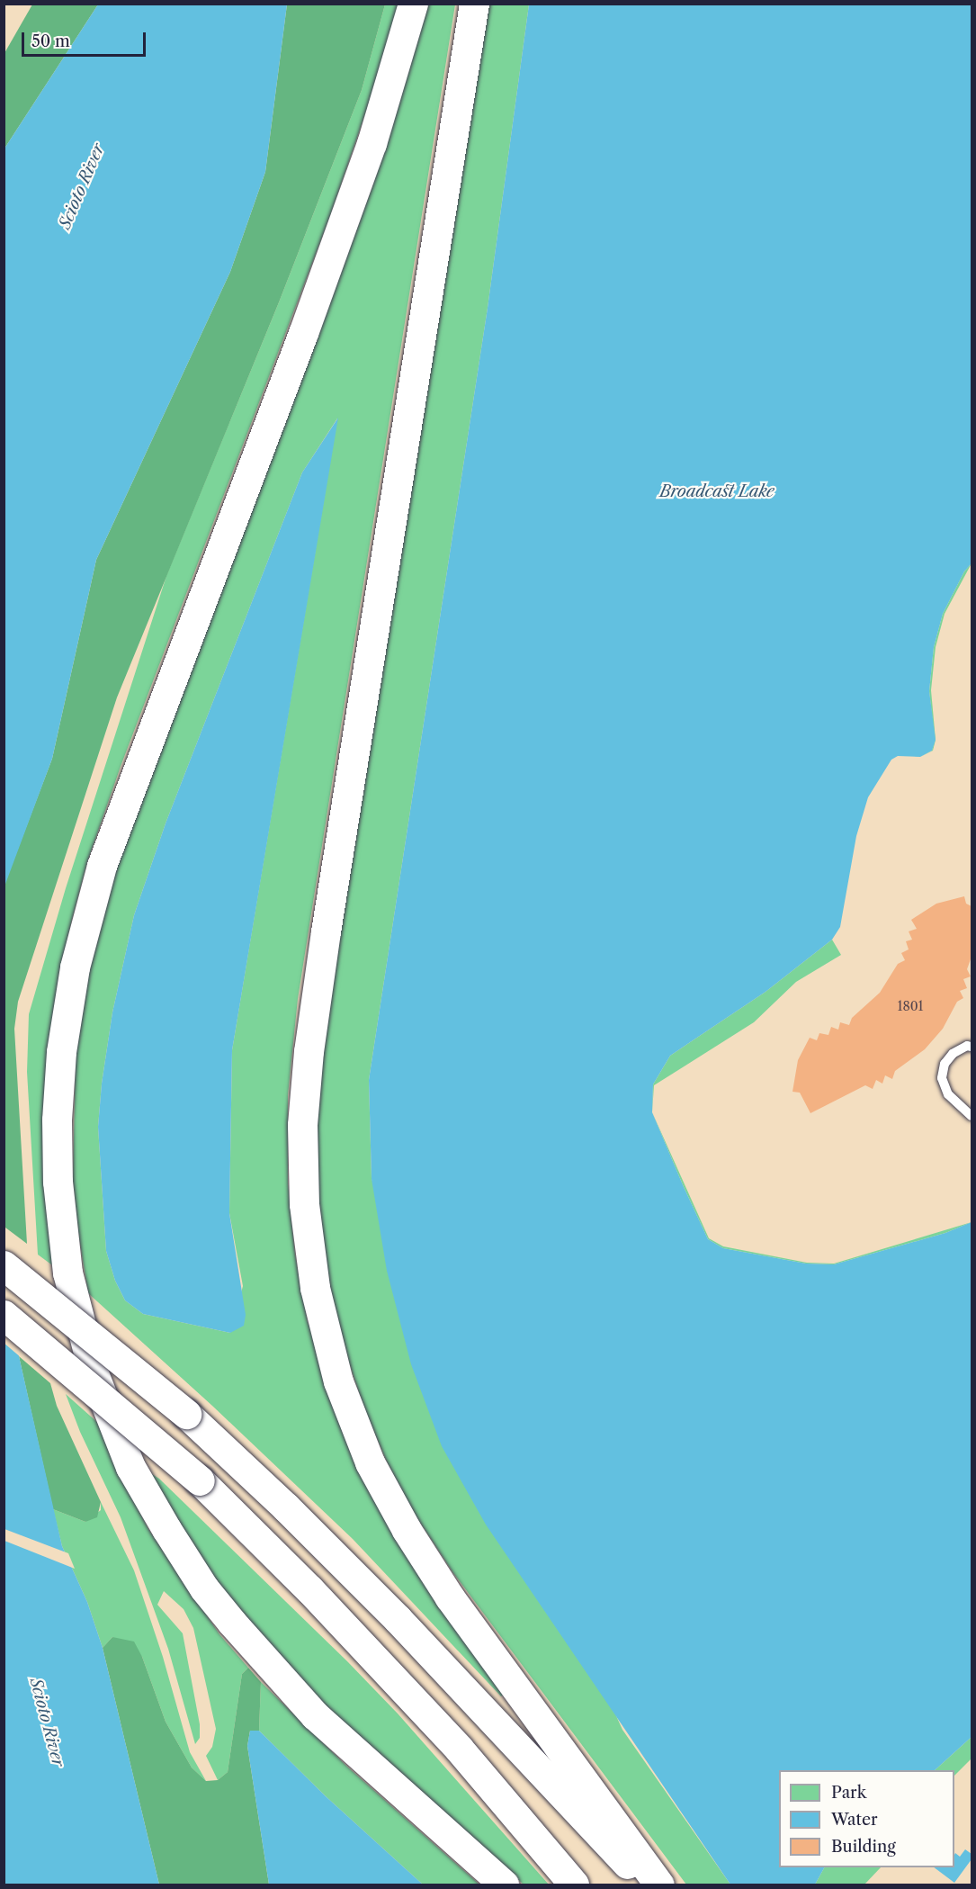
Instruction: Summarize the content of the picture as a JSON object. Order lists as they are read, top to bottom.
{
  "water": ["Scioto River", "Broadcast Lake"],
  "house_numbers": ["1801"],
  "legend": ["Park", "Water", "Building"],
  "scale_bar": "50 m"
}
